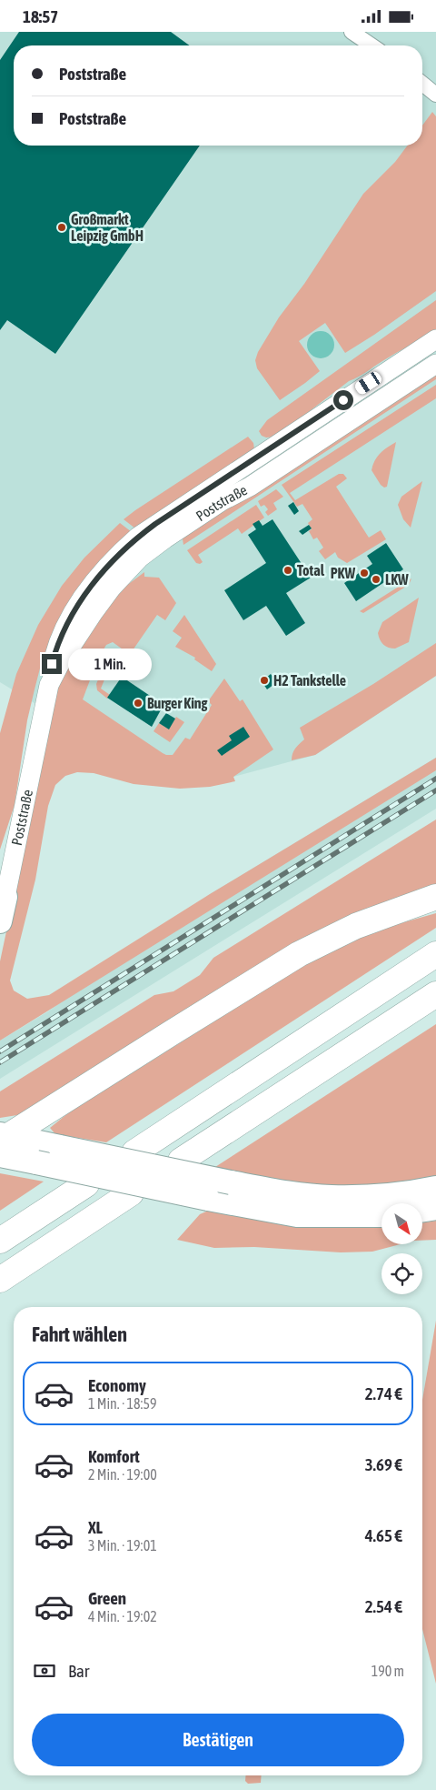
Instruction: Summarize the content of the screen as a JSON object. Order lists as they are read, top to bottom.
{
  "streets": {
    "street": ["Poststraße"]
  },
  "places": [
    "Großmarkt Leipzig GmbH",
    "Total",
    "PKW",
    "LKW",
    "H2 Tankstelle",
    "Burger King"
  ],
  "north": "bottom right",
  "page": {
    "status": "18:57",
    "banner": ["Poststraße", "Poststraße"],
    "bubble": "1 Min.",
    "heading": "Fahrt wählen",
    "list": [
      {
        "name": "Economy",
        "note": "1 Min. · 18:59",
        "value": "2.74 €"
      },
      {
        "name": "Komfort",
        "note": "2 Min. · 19:00",
        "value": "3.69 €"
      },
      {
        "name": "XL",
        "note": "3 Min. · 19:01",
        "value": "4.65 €"
      },
      {
        "name": "Green",
        "note": "4 Min. · 19:02",
        "value": "2.54 €"
      }
    ],
    "pay": ["Bar", "190 m"],
    "buttons": "Bestätigen"
  }
}
